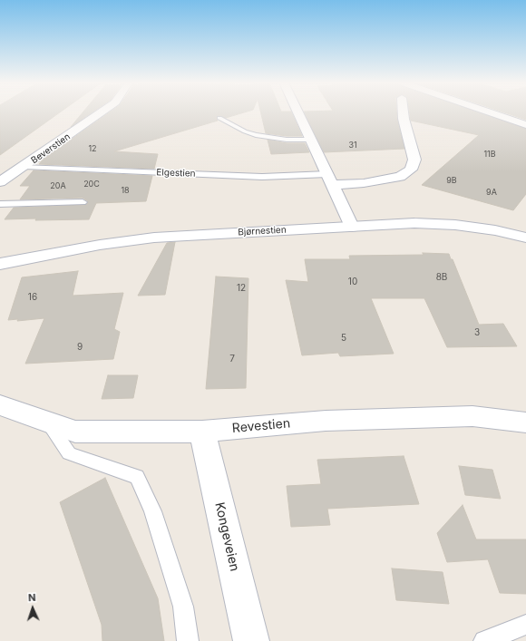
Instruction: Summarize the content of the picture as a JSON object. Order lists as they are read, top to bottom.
{
  "streets": {
    "street": [
      "Beverstien",
      "Bjørnestien",
      "Revestien",
      "Kongeveien"
    ],
    "lane": ["Elgestien"]
  },
  "crossings": [
    ["Beverstien", "Elgestien"],
    ["Revestien", "Kongeveien"]
  ],
  "house_numbers": [
    "31",
    "12",
    "11B",
    "9B",
    "20C",
    "20A",
    "18",
    "9A",
    "8B",
    "10",
    "12",
    "16",
    "3",
    "5",
    "9",
    "7"
  ],
  "north": "top"
}
